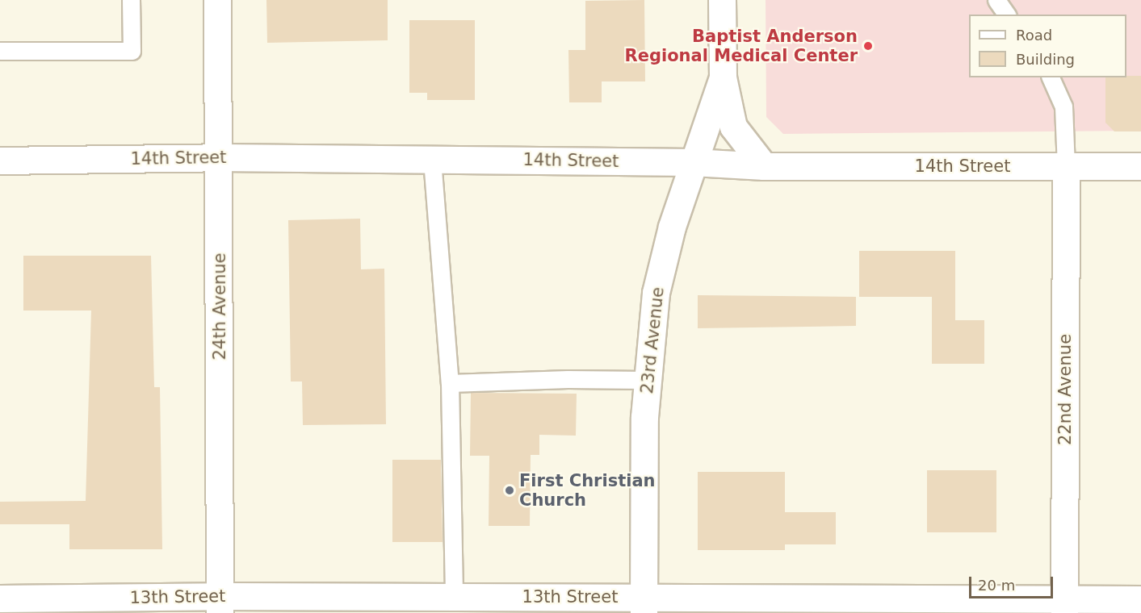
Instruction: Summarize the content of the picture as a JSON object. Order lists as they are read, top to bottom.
{
  "streets": {
    "main road": [
      "14th Street",
      "24th Avenue",
      "23rd Avenue",
      "22nd Avenue",
      "13th Street"
    ]
  },
  "crossings": [
    ["14th Street", "24th Avenue"],
    ["14th Street", "23rd Avenue"],
    ["14th Street", "22nd Avenue"],
    ["24th Avenue", "13th Street"],
    ["23rd Avenue", "13th Street"],
    ["22nd Avenue", "13th Street"]
  ],
  "places": ["Baptist Anderson Regional Medical Center", "First Christian Church"],
  "legend": ["Road", "Building"],
  "scale_bar": "20 m"
}
